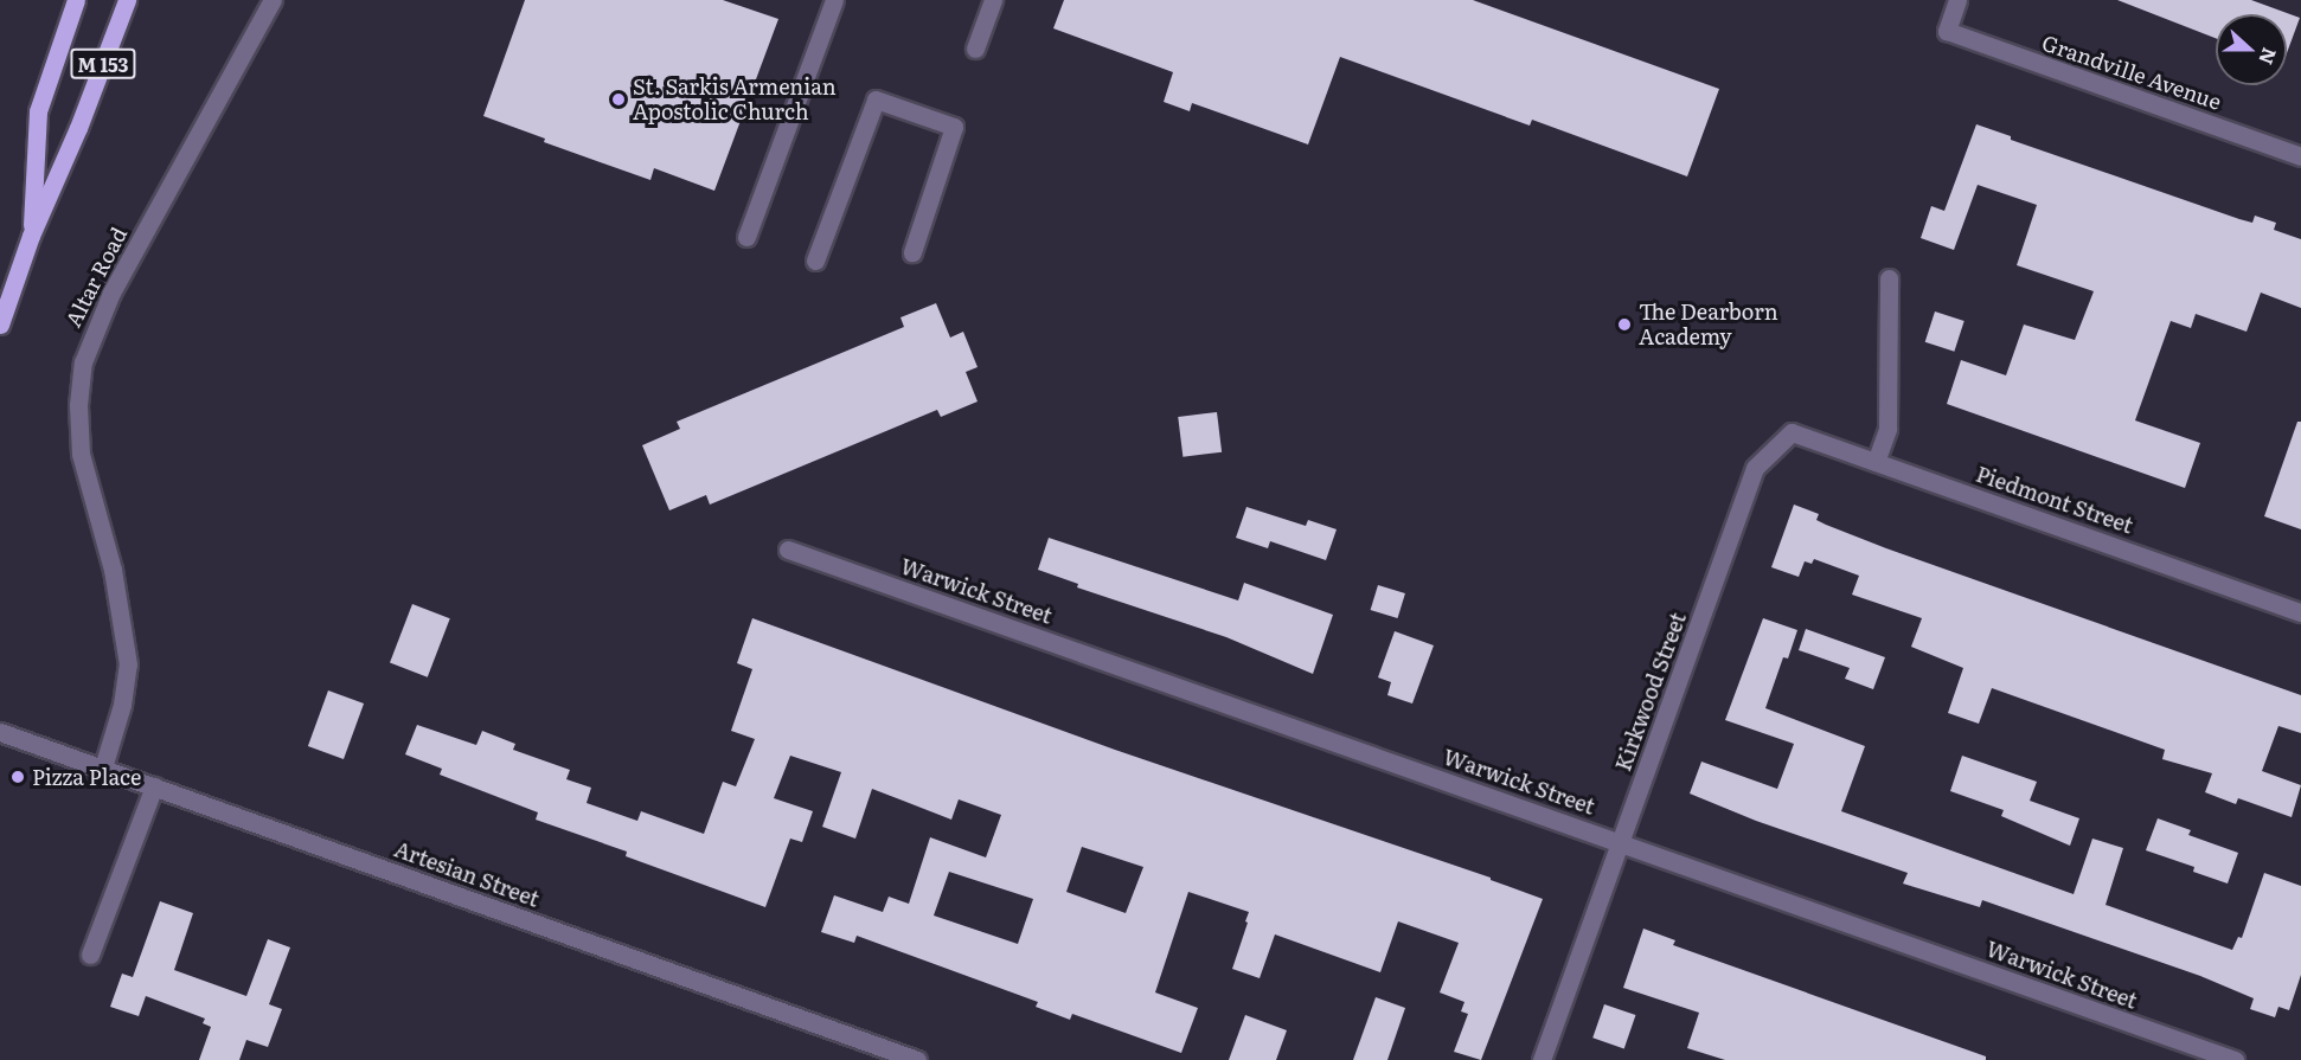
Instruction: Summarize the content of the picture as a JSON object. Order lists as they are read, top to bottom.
{
  "streets": {
    "main road": ["M 153"],
    "street": [
      "Grandville Avenue",
      "Altar Road",
      "Piedmont Street",
      "Warwick Street",
      "Kirkwood Street",
      "Artesian Street"
    ]
  },
  "crossings": [
    ["Altar Road", "Artesian Street"],
    ["Piedmont Street", "Kirkwood Street"],
    ["Warwick Street", "Kirkwood Street"]
  ],
  "places": ["St. Sarkis Armenian Apostolic Church", "The Dearborn Academy", "Pizza Place"],
  "north": "right"
}
